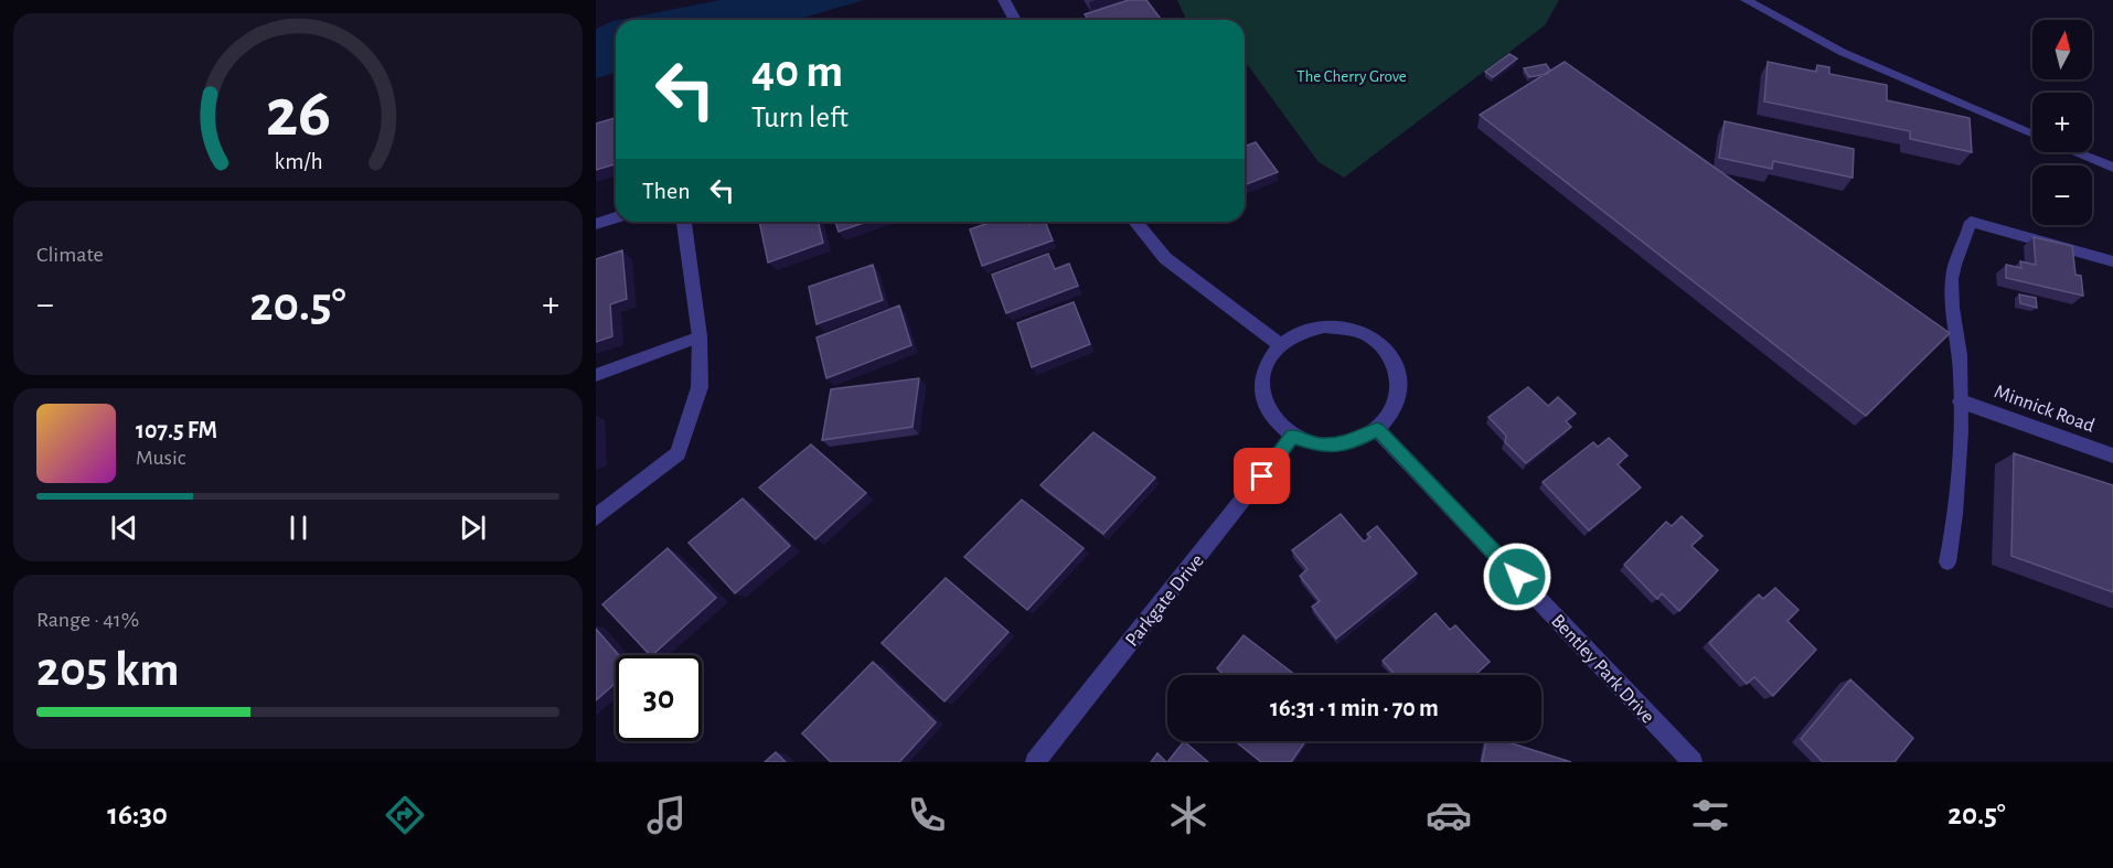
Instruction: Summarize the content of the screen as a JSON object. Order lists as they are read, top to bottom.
{
  "streets": {
    "street": ["Minnick Road", "Parkgate Drive", "Bentley Park Drive"]
  },
  "crossings": [
    ["Parkgate Drive", "Bentley Park Drive"]
  ],
  "parks": ["The Cherry Grove"],
  "north": "top",
  "page": {
    "map_buttons": ["+", "−"],
    "turn": ["40 m", "Turn left"],
    "then": "Then",
    "tile": [
      "Climate",
      ["Range · 41%", "205 km"]
    ],
    "heat": ["−", "20.5°", "+"],
    "song": ["107.5 FM", "Music"],
    "limit": "30",
    "trip": "16:31 · 1 min · 70 m",
    "tabs": ["16:30", "20.5°"],
    "gauge": ["26", "km/h"]
  }
}
